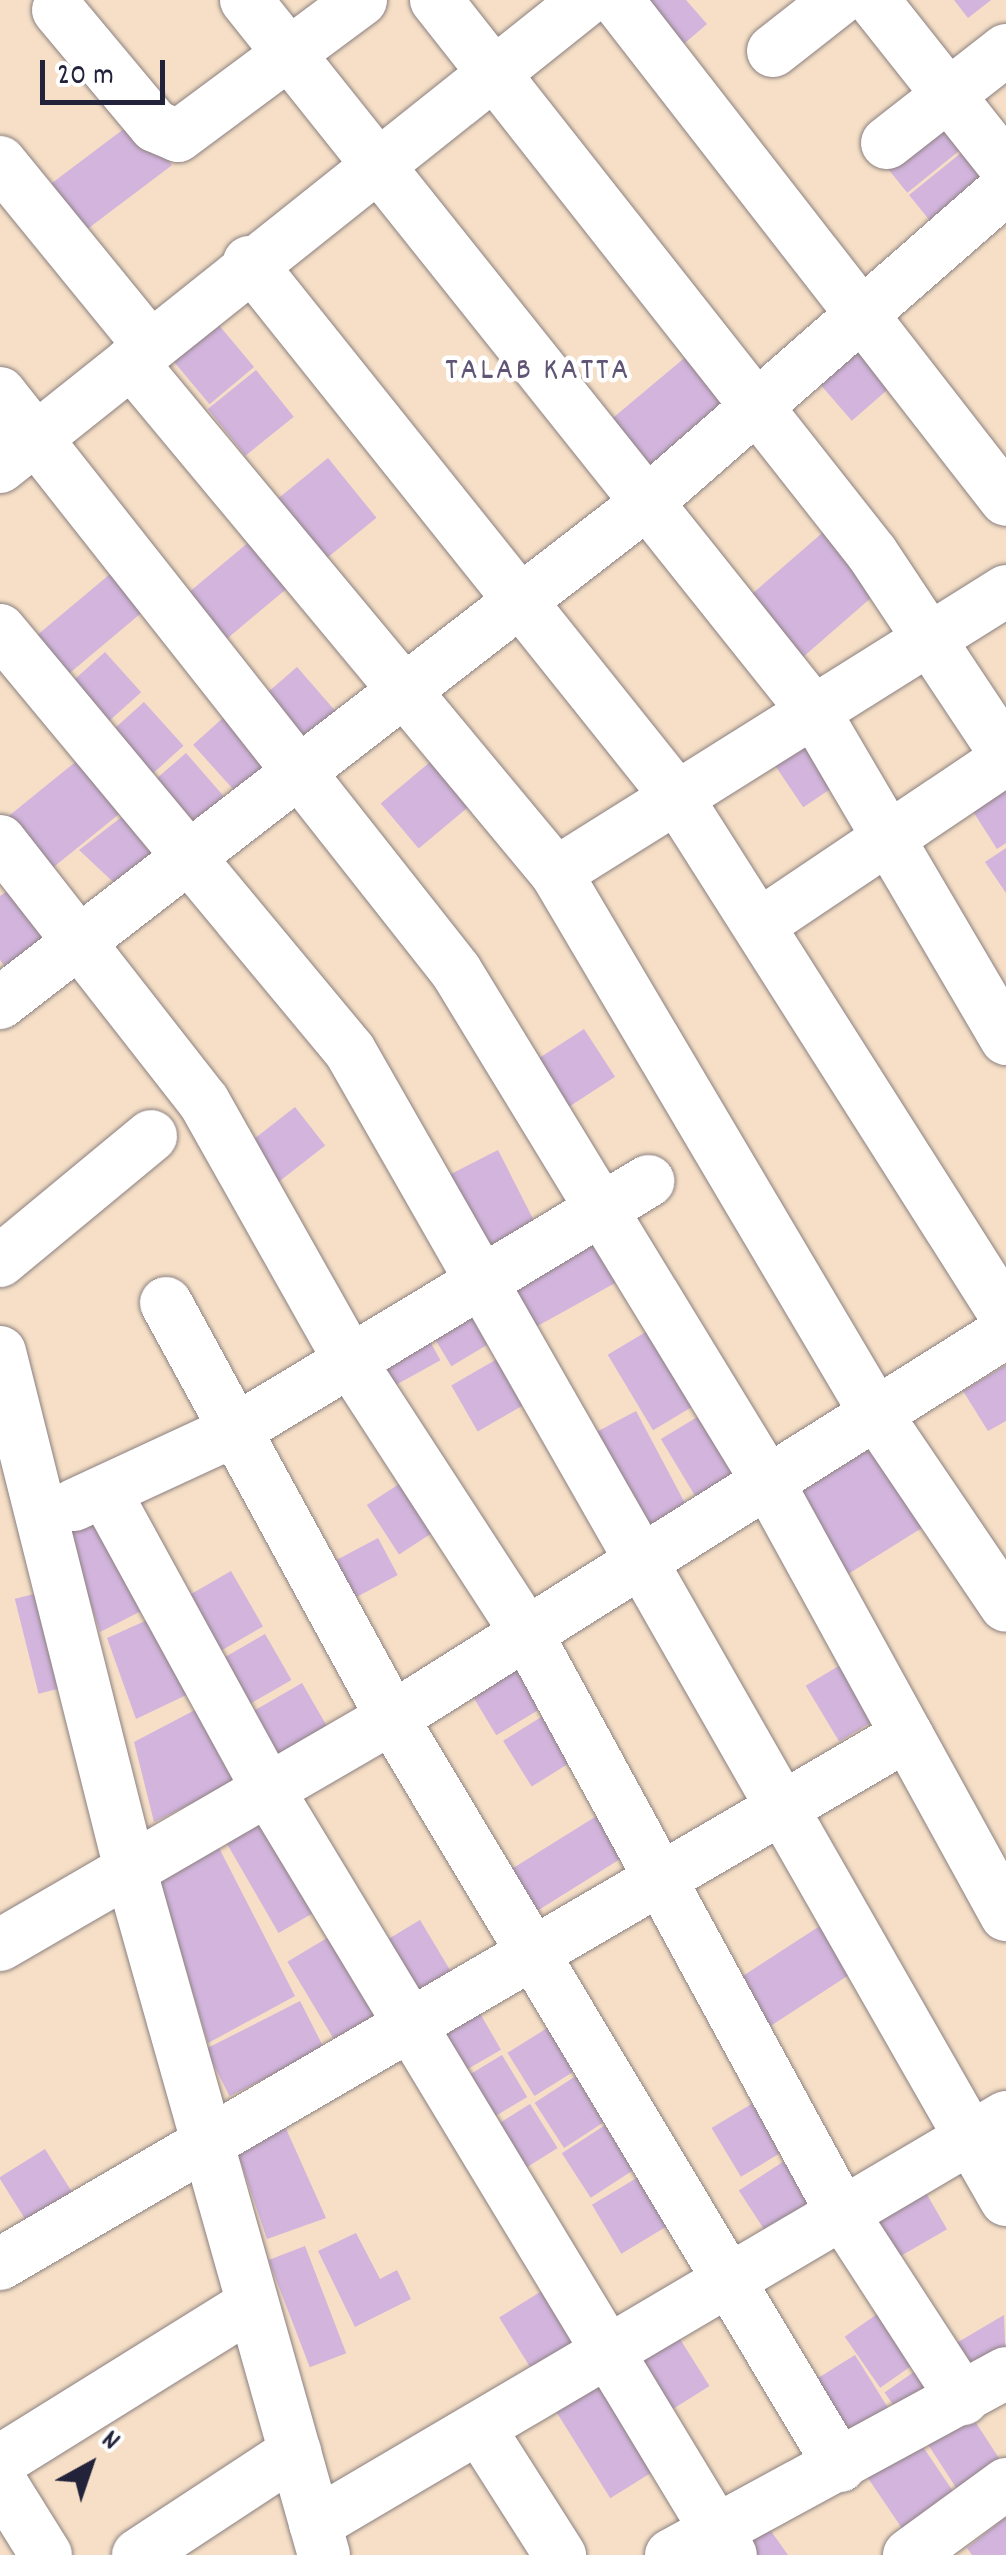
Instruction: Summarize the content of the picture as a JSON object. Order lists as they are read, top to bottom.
{
  "districts": ["TALAB KATTA"],
  "scale_bar": "20 m",
  "north": "top right"
}
